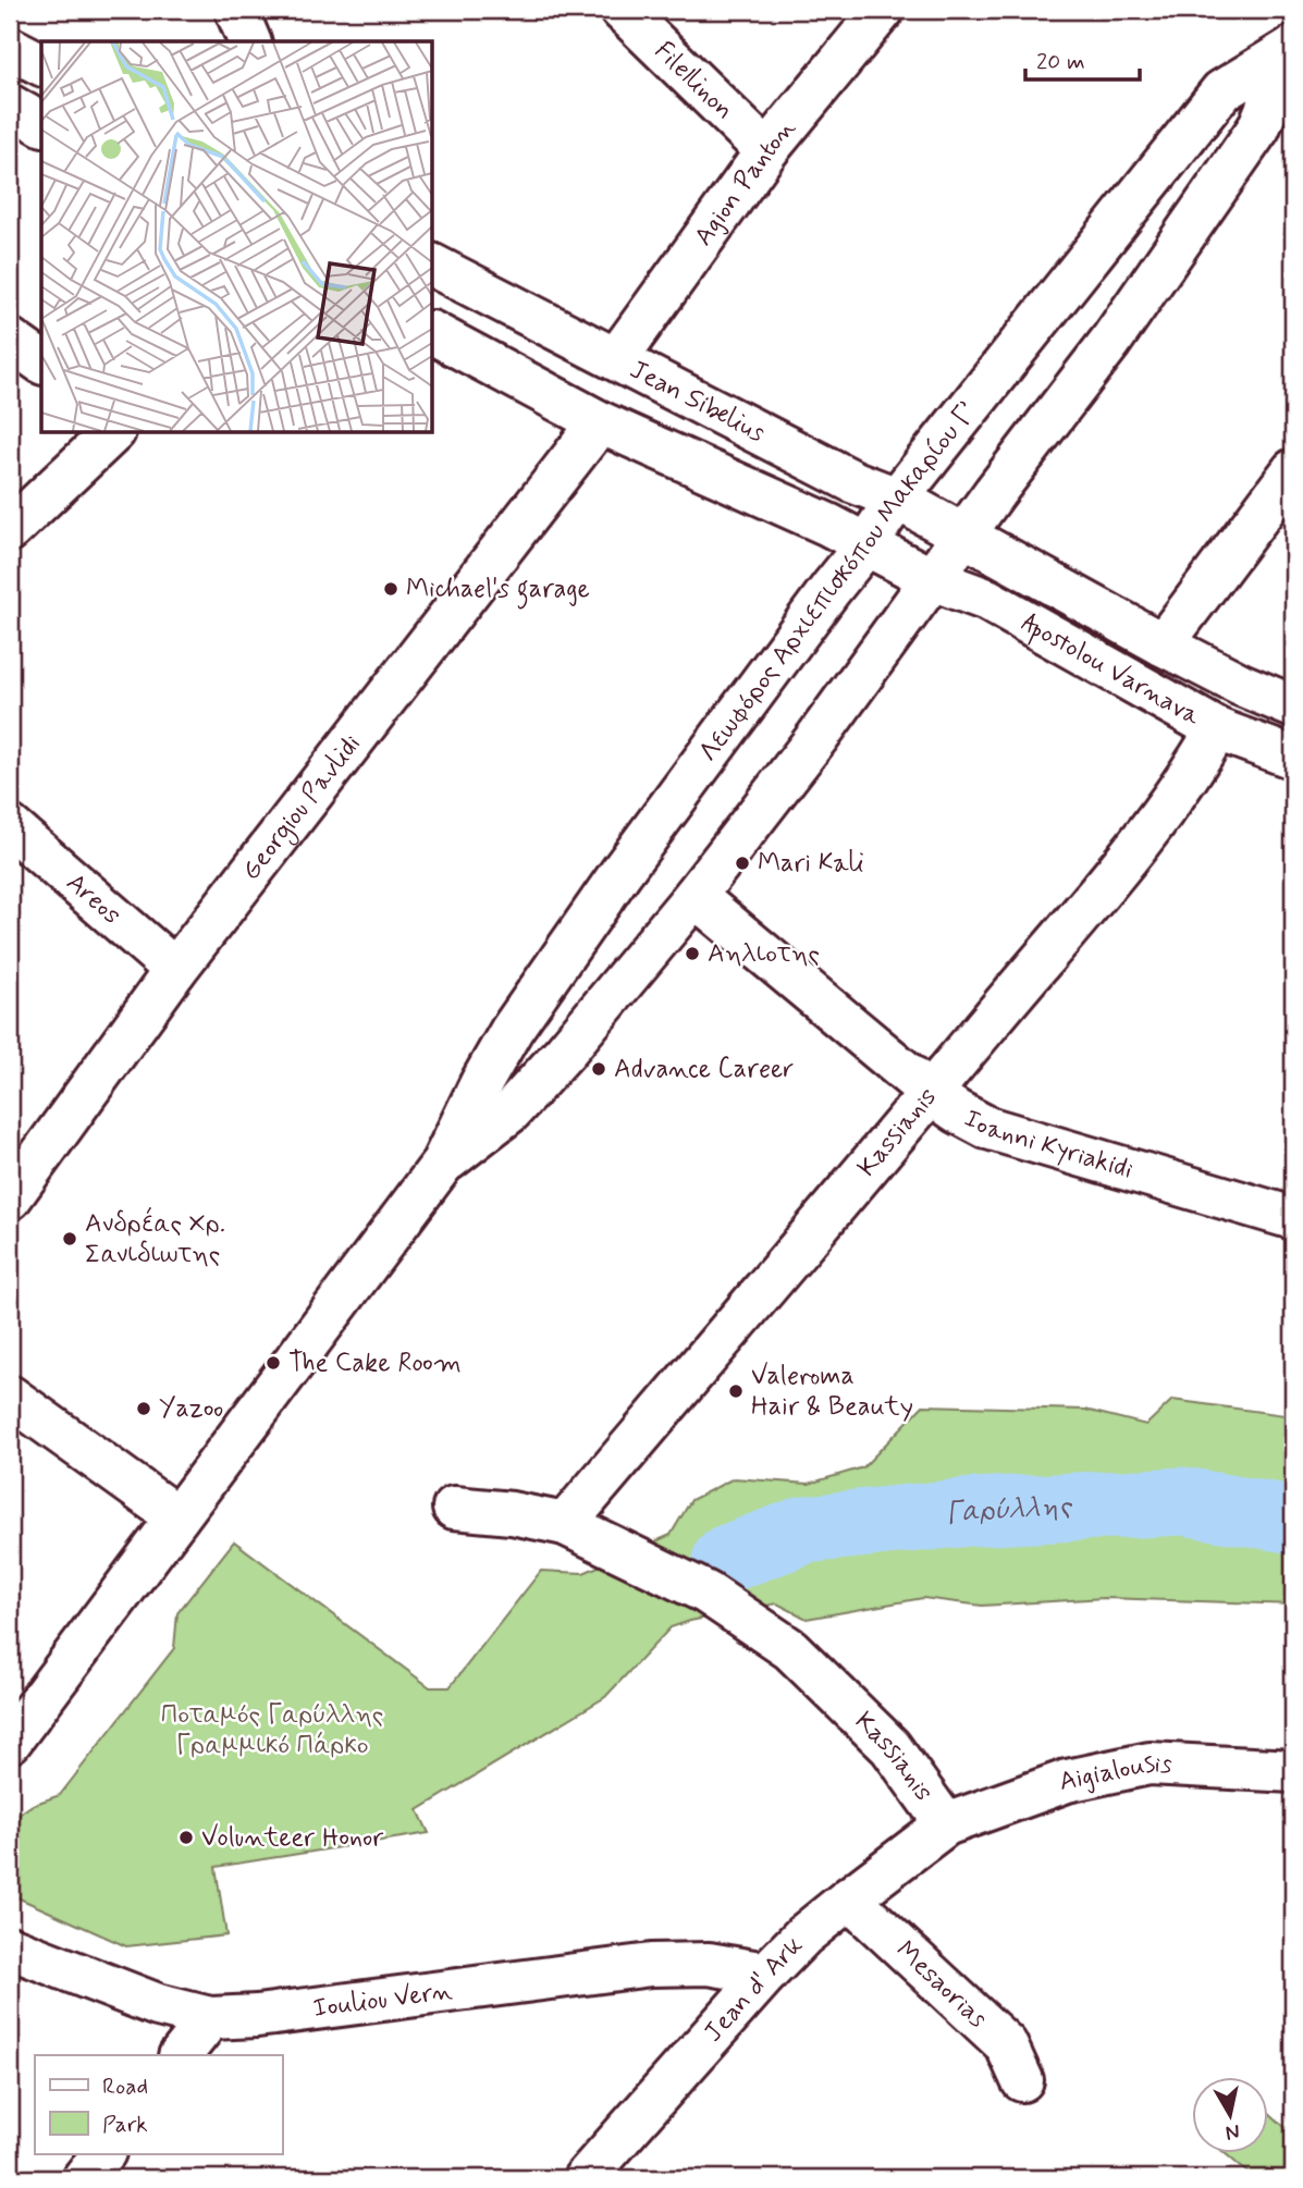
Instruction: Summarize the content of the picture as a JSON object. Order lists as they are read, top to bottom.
{
  "streets": {
    "street": [
      "Filellinon",
      "Agion Panton",
      "Jean Sibelius",
      "Λεωφόρος Αρχιεπισκόπου Μακαρίου Γ’",
      "Apostolou Varnava",
      "Georgiou Pavlidi",
      "Areos",
      "Kassianis",
      "Ioanni Kyriakidi",
      "Aigialousis",
      "Mesaorias",
      "Jean d' Ark",
      "Iouliou Vern"
    ]
  },
  "crossings": [
    ["Filellinon", "Agion Panton"],
    ["Agion Panton", "Jean Sibelius"],
    ["Jean Sibelius", "Λεωφόρος Αρχιεπισκόπου Μακαρίου Γ’"],
    ["Jean Sibelius", "Apostolou Varnava"],
    ["Λεωφόρος Αρχιεπισκόπου Μακαρίου Γ’", "Apostolou Varnava"],
    ["Λεωφόρος Αρχιεπισκόπου Μακαρίου Γ’", "Ioanni Kyriakidi"],
    ["Apostolou Varnava", "Kassianis"],
    ["Georgiou Pavlidi", "Areos"],
    ["Kassianis", "Ioanni Kyriakidi"],
    ["Kassianis", "Aigialousis"],
    ["Kassianis", "Jean d' Ark"],
    ["Aigialousis", "Jean d' Ark"],
    ["Mesaorias", "Jean d' Ark"],
    ["Jean d' Ark", "Iouliou Vern"]
  ],
  "water": ["Γαρύλλης"],
  "parks": ["Ποταμός Γαρύλλης Γραμμικό Πάρκο"],
  "places": [
    "Michael's garage",
    "Mari Kali",
    "Αηλιοτης",
    "Advance Career",
    "Ανδρέας Χρ. Σανιδιωτης",
    "The Cake Room",
    "Valeroma Hair & Beauty",
    "Yazoo",
    "Volunteer Honor"
  ],
  "legend": ["Road", "Park"],
  "scale_bar": "20 m",
  "north": "bottom"
}
